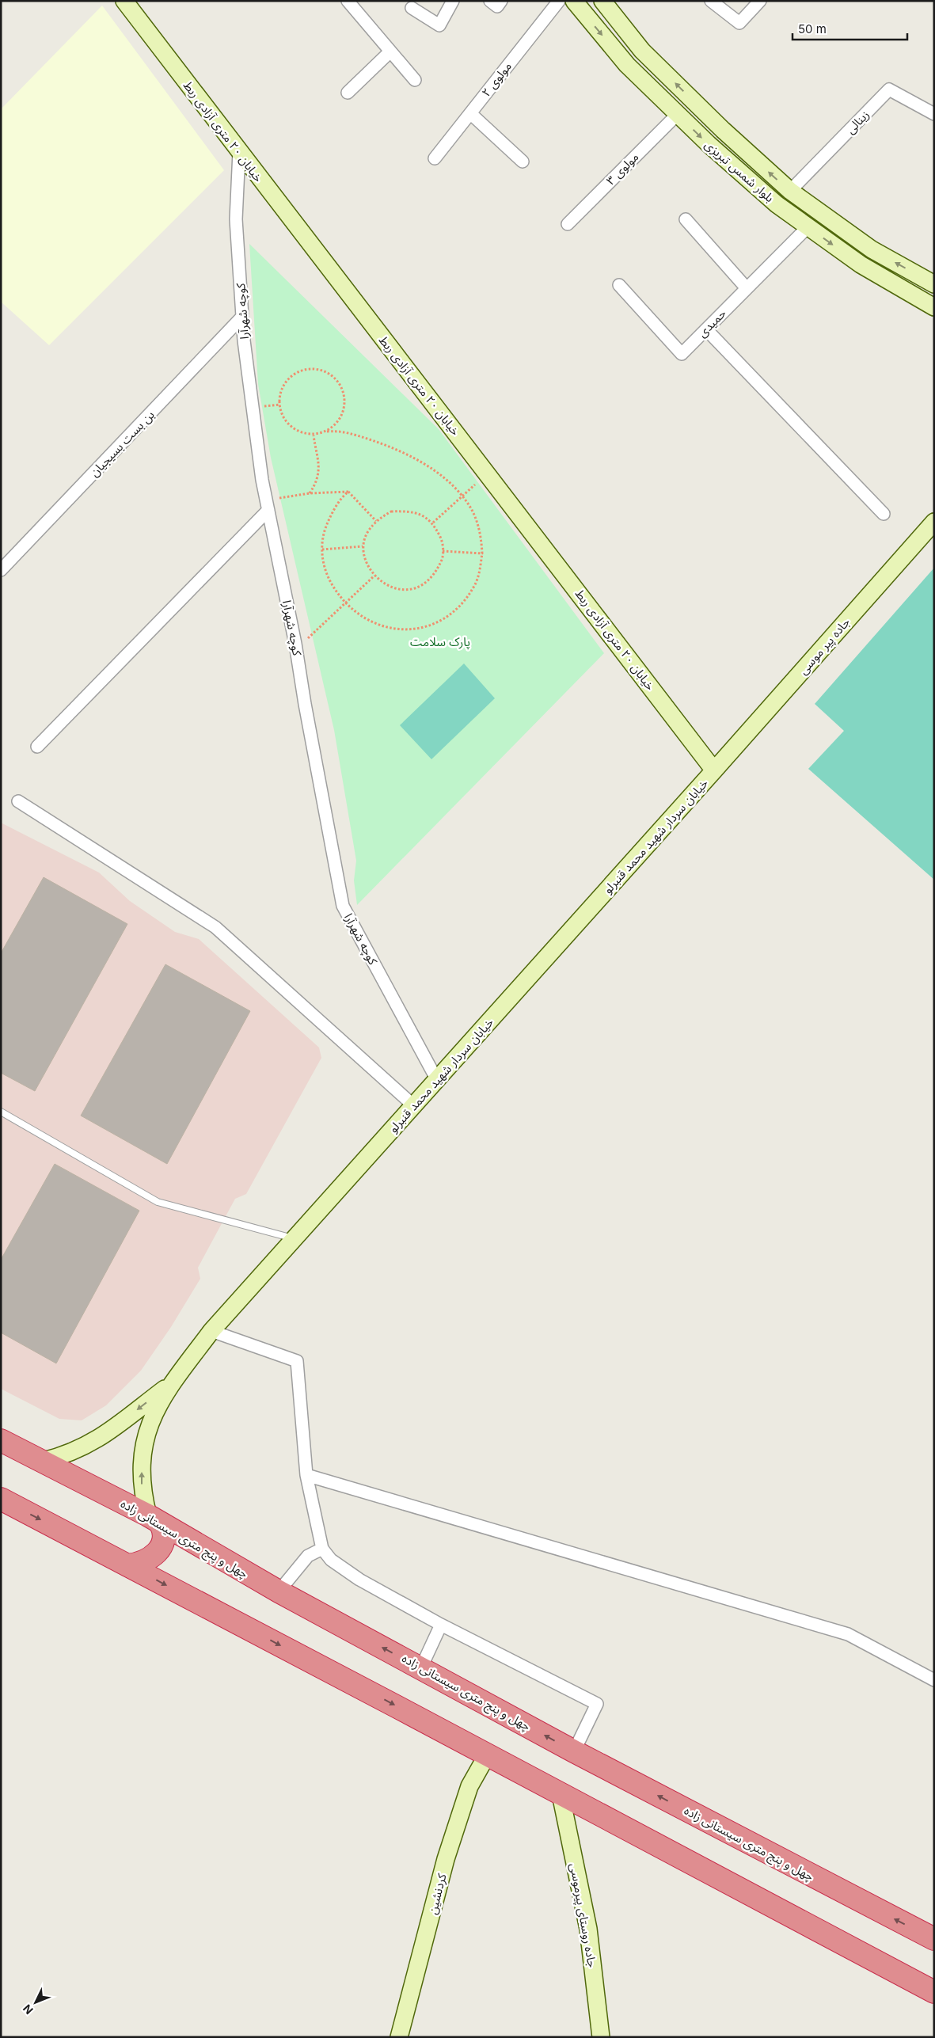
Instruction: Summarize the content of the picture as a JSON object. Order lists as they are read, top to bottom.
{
  "streets": {
    "highway": ["چهل و پنج متری سیستانی زاده"],
    "main road": [
      "خیابان ۲۰ متری آزادی ربط",
      "بلوار شمس تبریزی",
      "جاده پیر موسی",
      "خیابان سردار شهید محمد قنبرلو",
      "کردنشین",
      "جاده روستای پیرموسی"
    ],
    "street": [
      "مولوی ۲",
      "زینالی",
      "مولوی ۳",
      "کوچه شهرآرا",
      "حمیدی",
      "بن بست بسیجیان"
    ]
  },
  "crossings": [
    ["زینالی", "بلوار شمس تبریزی"],
    ["خیابان ۲۰ متری آزادی ربط", "کوچه شهرآرا"],
    ["خیابان ۲۰ متری آزادی ربط", "جاده پیر موسی"],
    ["خیابان ۲۰ متری آزادی ربط", "خیابان سردار شهید محمد قنبرلو"],
    ["مولوی ۳", "بلوار شمس تبریزی"],
    ["بلوار شمس تبریزی", "حمیدی"],
    ["کوچه شهرآرا", "بن بست بسیجیان"],
    ["کوچه شهرآرا", "خیابان سردار شهید محمد قنبرلو"],
    ["جاده پیر موسی", "خیابان سردار شهید محمد قنبرلو"]
  ],
  "parks": ["پارک سلامت"],
  "scale_bar": "50 m",
  "north": "bottom left"
}
